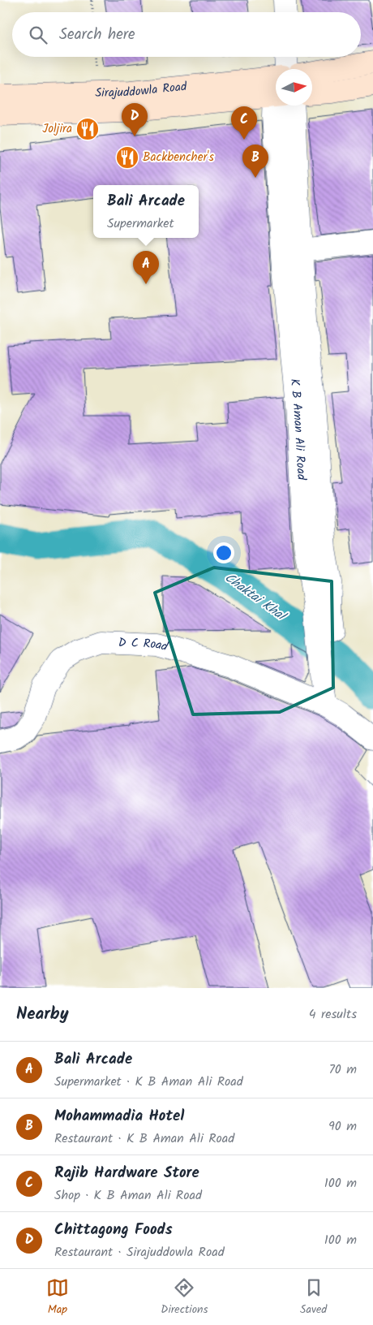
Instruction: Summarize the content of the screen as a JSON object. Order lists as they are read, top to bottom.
{
  "streets": {
    "main road": ["Sirajuddowla Road"],
    "street": ["K B Aman Ali Road", "D C Road"]
  },
  "crossings": [
    ["K B Aman Ali Road", "D C Road"]
  ],
  "water": ["Chaktai Khal"],
  "places": {
    "restaurant": ["Joljira", "Backbencher's"]
  },
  "north": "right",
  "page": {
    "search": "Search here",
    "pins": [
      "D",
      "C",
      "B",
      "A"
    ],
    "popup": ["Bali Arcade", "Supermarket"],
    "heading": ["Nearby", "4 results"],
    "list": [
      {
        "mark": "A",
        "name": "Bali Arcade",
        "note": "Supermarket · K B Aman Ali Road",
        "value": "70 m"
      },
      {
        "mark": "B",
        "name": "Mohammadia Hotel",
        "note": "Restaurant · K B Aman Ali Road",
        "value": "90 m"
      },
      {
        "mark": "C",
        "name": "Rajib Hardware Store",
        "note": "Shop · K B Aman Ali Road",
        "value": "100 m"
      },
      {
        "mark": "D",
        "name": "Chittagong Foods",
        "note": "Restaurant · Sirajuddowla Road",
        "value": "100 m"
      }
    ],
    "nav": ["Map", "Directions", "Saved"]
  }
}
